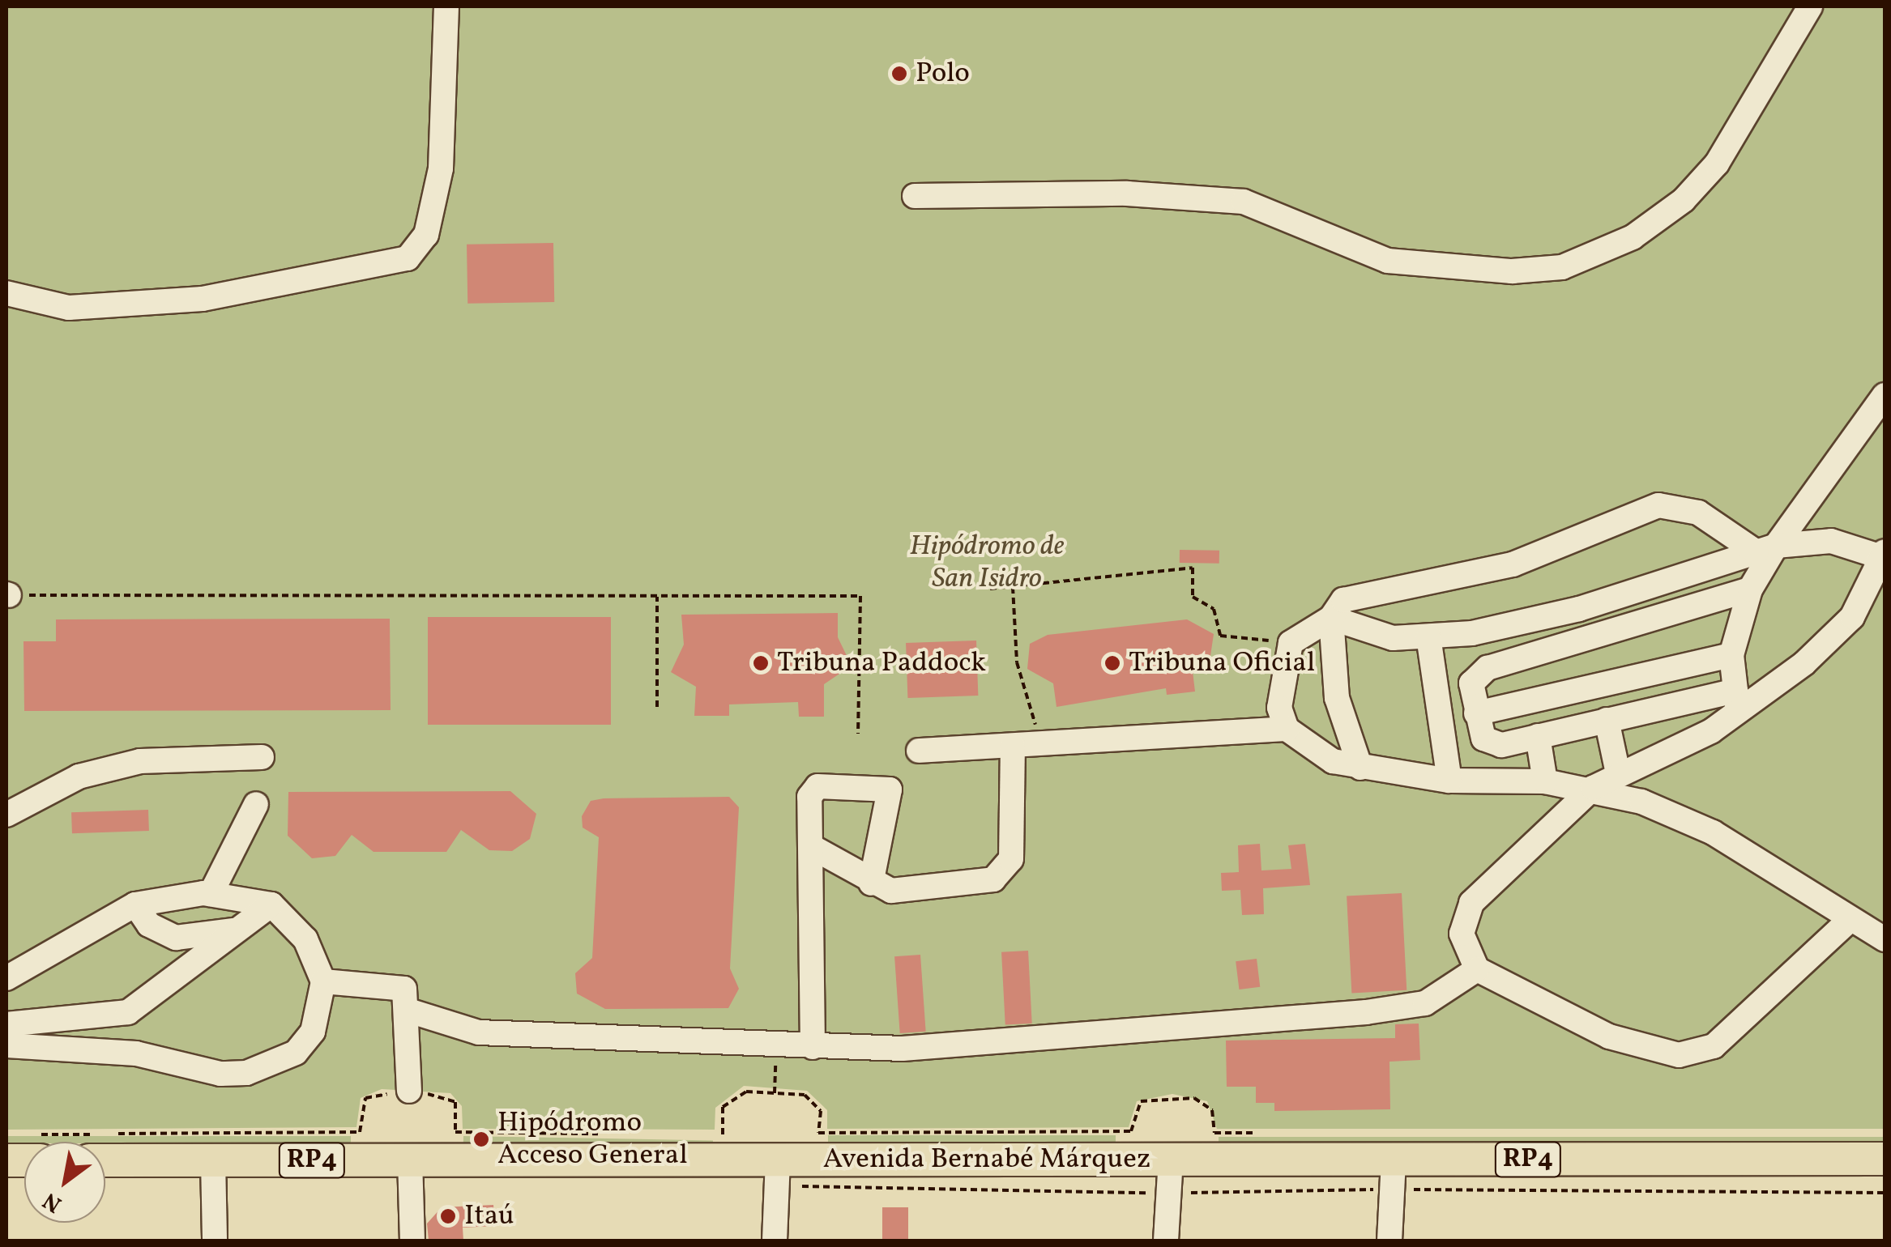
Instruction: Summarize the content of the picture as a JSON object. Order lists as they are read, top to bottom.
{
  "streets": {
    "main road": ["Avenida Bernabé Márquez", "RP4"]
  },
  "parks": ["Hipódromo de San Isidro"],
  "places": [
    "Polo",
    "Tribuna Paddock",
    "Tribuna Oficial",
    "Hipódromo Acceso General",
    "Itaú"
  ],
  "north": "bottom left"
}
